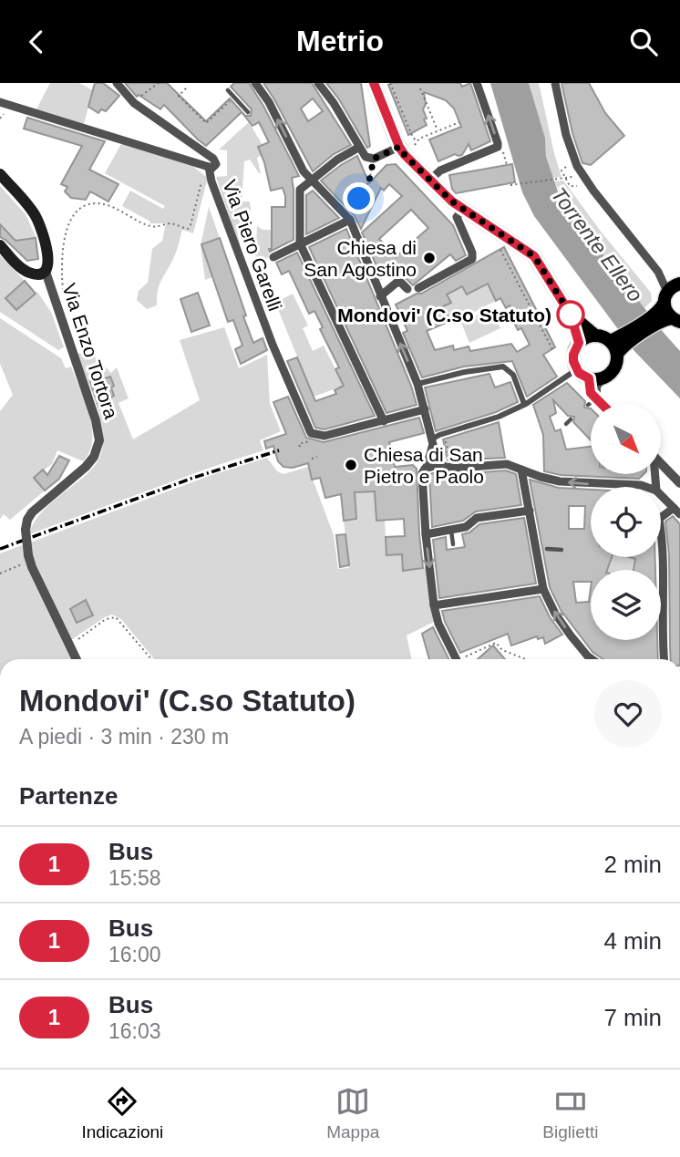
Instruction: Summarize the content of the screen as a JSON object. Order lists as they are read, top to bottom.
{
  "streets": {
    "main road": ["Via Enzo Tortora"],
    "street": ["Via Piero Garelli"]
  },
  "water": ["Torrente Ellero"],
  "places": ["Chiesa di San Agostino", "Mondovi' (C.so Statuto)", "Chiesa di San Pietro e Paolo"],
  "lines": ["bus line 1"],
  "north": "bottom right",
  "page": {
    "header": "Metrio",
    "heading": [
      ["Mondovi' (C.so Statuto)", "A piedi · 3 min · 230 m"],
      "Partenze"
    ],
    "list": [
      {
        "mark": "1",
        "name": "Bus",
        "note": "15:58",
        "value": "2 min"
      },
      {
        "mark": "1",
        "name": "Bus",
        "note": "16:00",
        "value": "4 min"
      },
      {
        "mark": "1",
        "name": "Bus",
        "note": "16:03",
        "value": "7 min"
      }
    ],
    "tabs": ["Indicazioni", "Mappa", "Biglietti"]
  }
}
